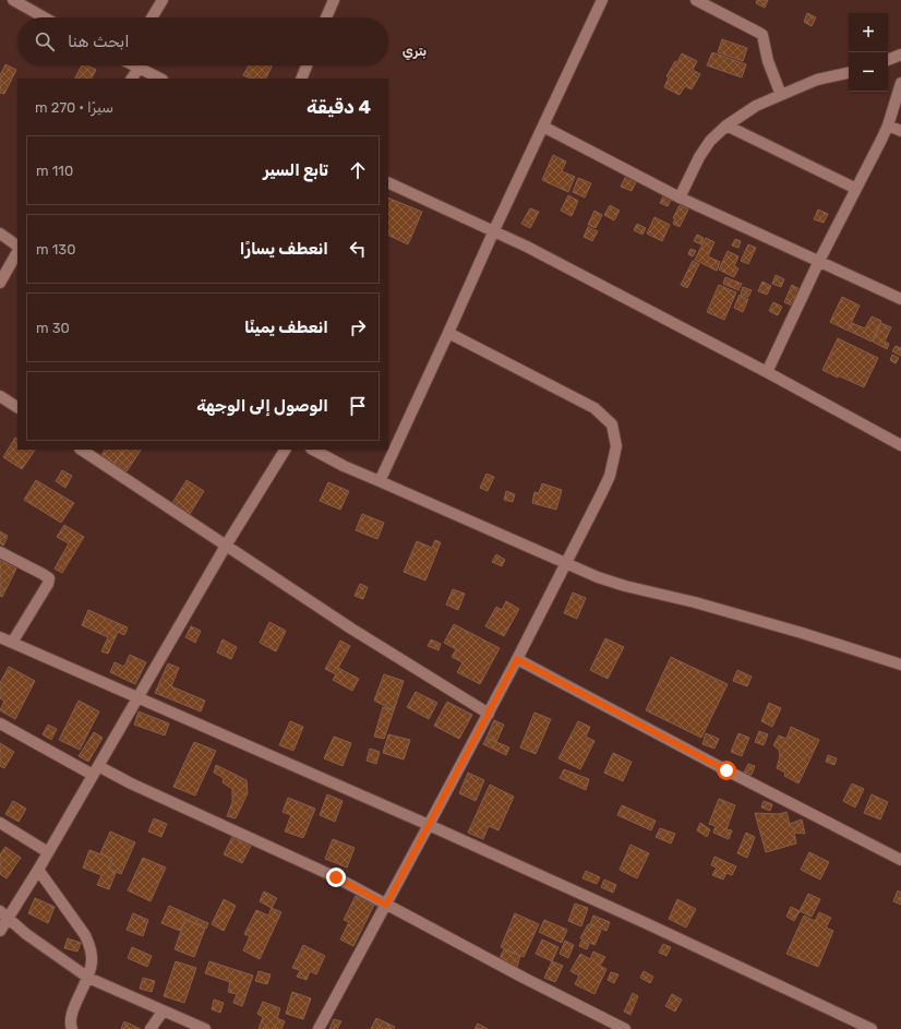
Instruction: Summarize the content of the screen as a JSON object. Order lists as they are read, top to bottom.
{
  "districts": ["بتري"],
  "page": {
    "map_buttons": ["+", "−"],
    "search": "ابحث هنا",
    "heading": ["4 دقيقة", "سيرًا · 270 m"],
    "list": [
      ["تابع السير", "110 m"],
      ["انعطف يسارًا", "130 m"],
      ["انعطف يمينًا", "30 m"],
      "الوصول إلى الوجهة"
    ]
  }
}
